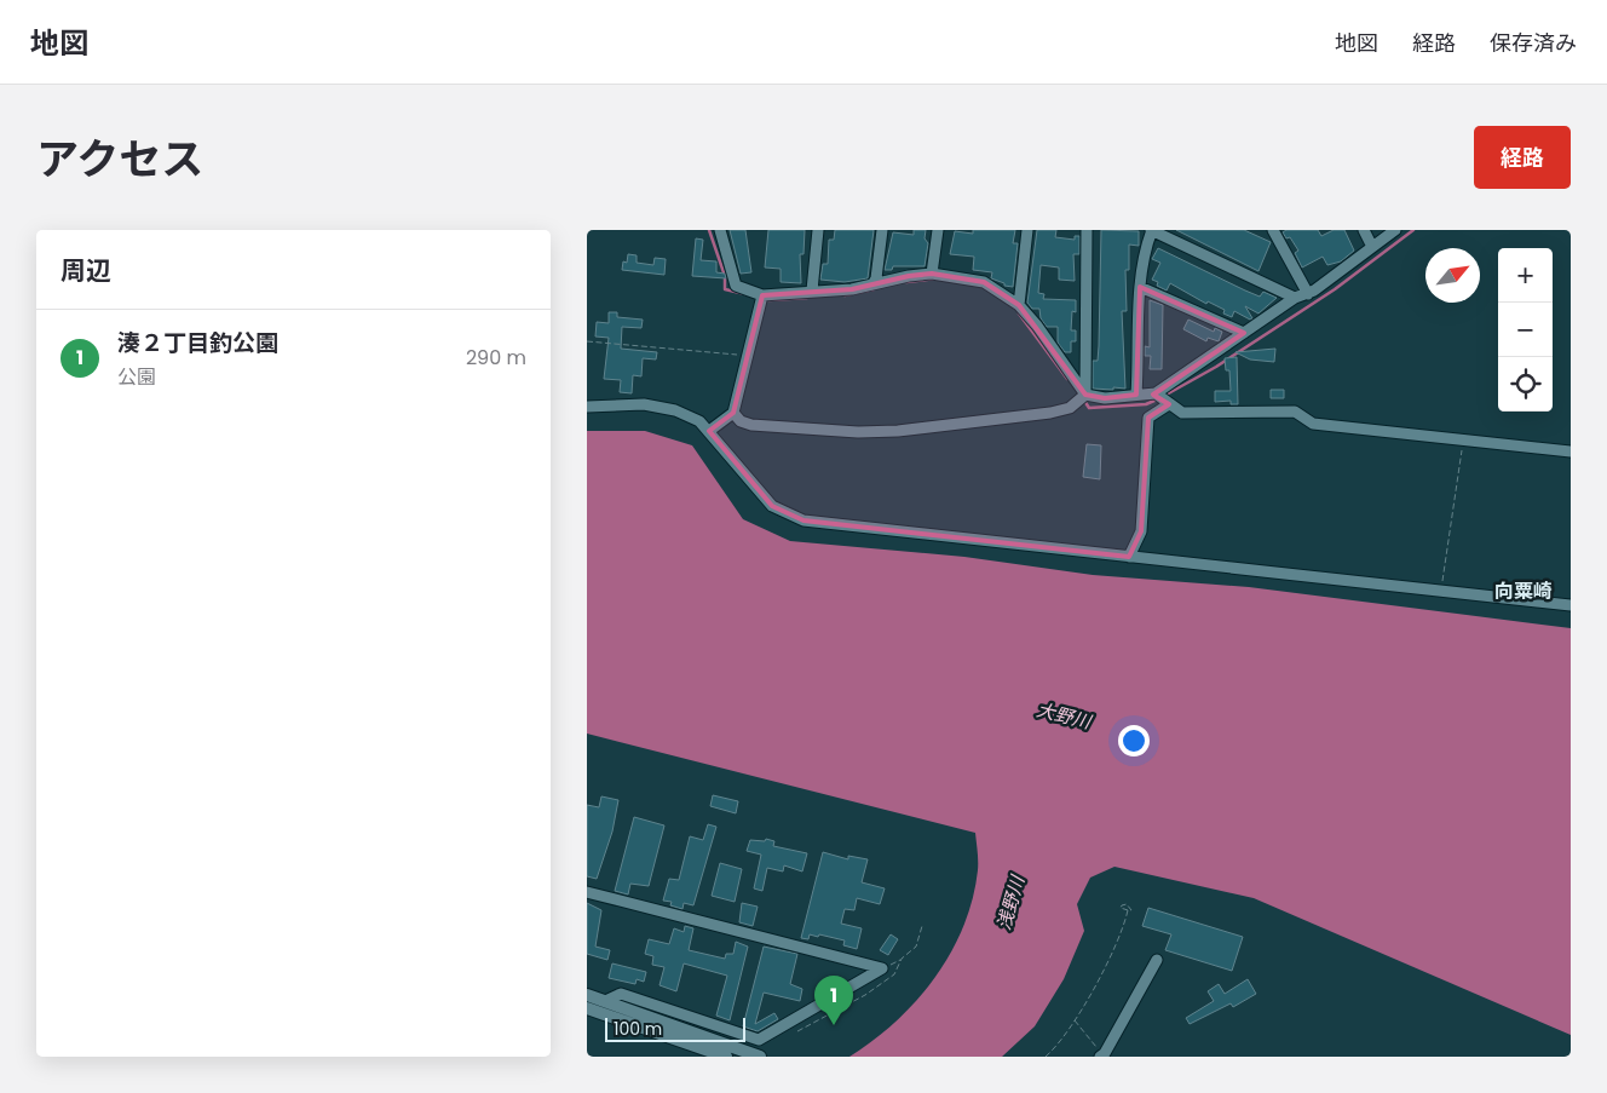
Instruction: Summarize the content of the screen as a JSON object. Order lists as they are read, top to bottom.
{
  "districts": ["向粟崎"],
  "water": ["大野川", "浅野川"],
  "scale_bar": "100 m",
  "north": "top right",
  "page": {
    "header": "地図",
    "nav": ["地図", "経路", "保存済み"],
    "title": "アクセス",
    "buttons": "経路",
    "heading": "周辺",
    "map_buttons": ["+", "−"],
    "list": [
      {
        "mark": "1",
        "name": "湊２丁目釣公園",
        "note": "公園",
        "value": "290 m"
      }
    ],
    "pins": "1",
    "scale": "100 m"
  }
}
